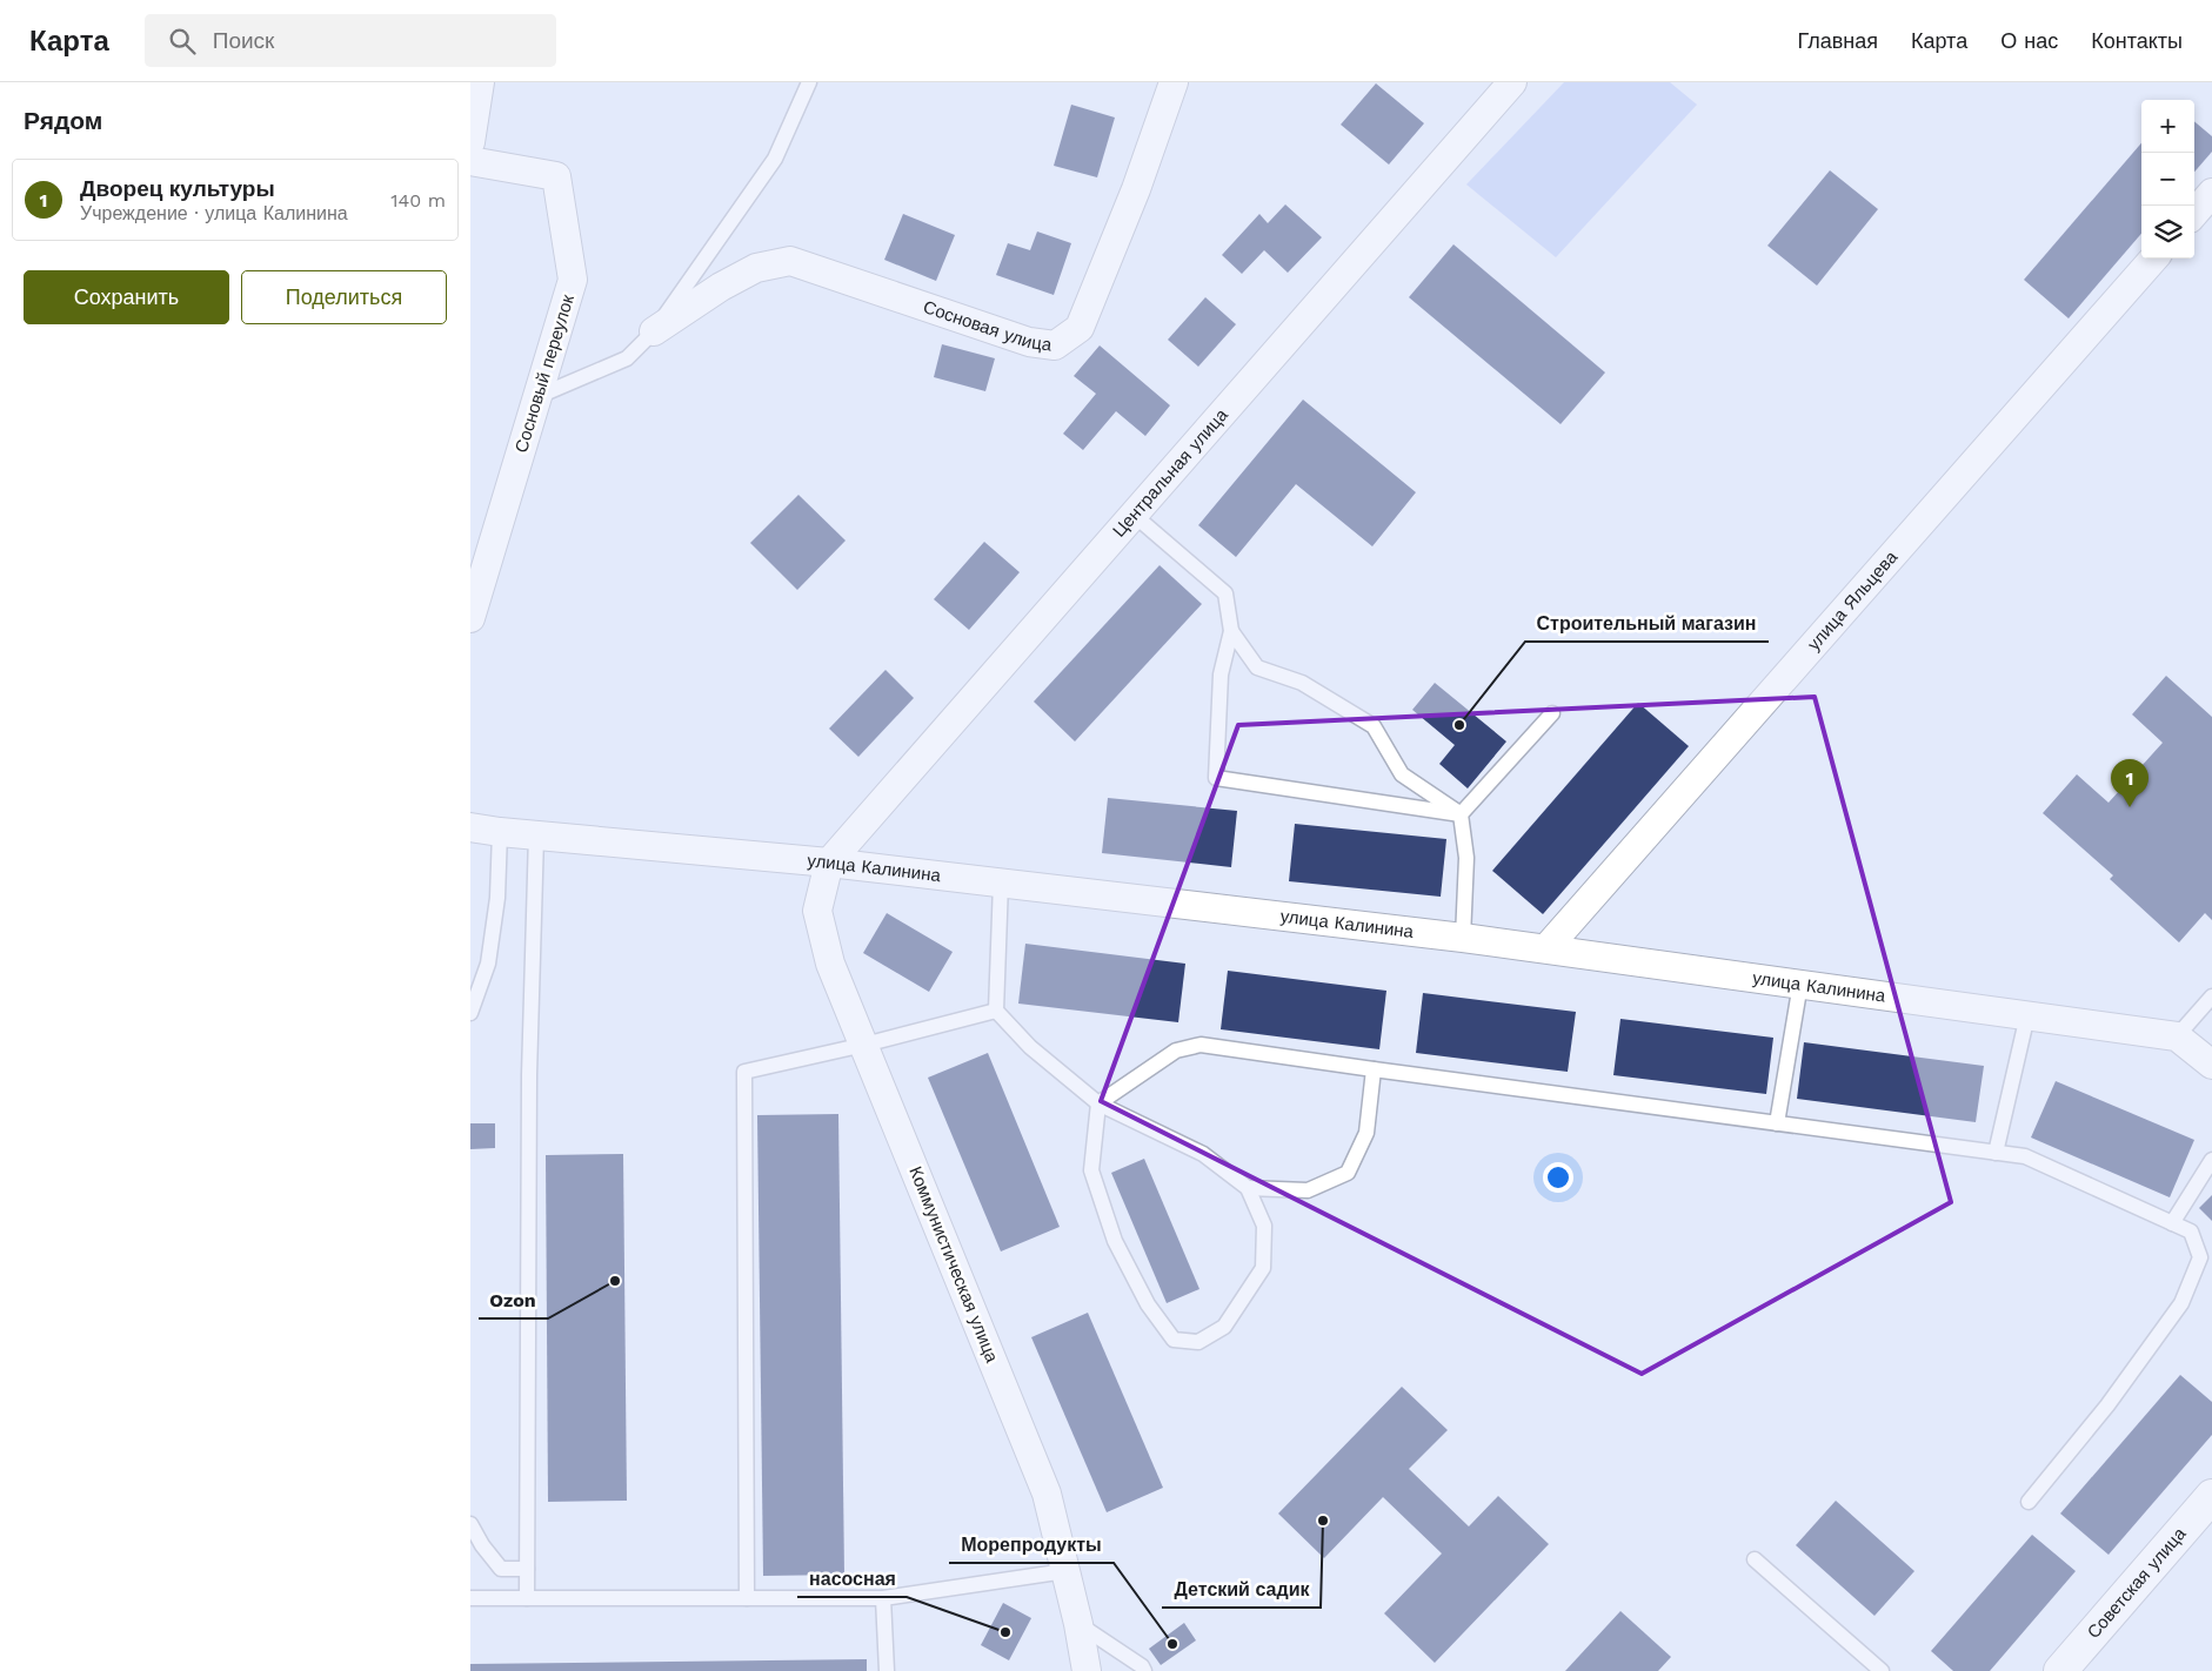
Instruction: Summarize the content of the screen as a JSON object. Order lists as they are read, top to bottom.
{
  "streets": {
    "street": [
      "Сосновая улица",
      "Сосновый переулок",
      "Центральная улица",
      "улица Яльцева",
      "улица Калинина",
      "Коммунистическая улица",
      "Советская улица"
    ]
  },
  "crossings": [
    ["Центральная улица", "улица Калинина"],
    ["Центральная улица", "Коммунистическая улица"],
    ["улица Яльцева", "улица Калинина"],
    ["улица Калинина", "Коммунистическая улица"]
  ],
  "places": [
    "Строительный магазин",
    "Ozon",
    "Детский садик",
    "насосная",
    "Морепродукты"
  ],
  "page": {
    "header": "Карта",
    "search": "Поиск",
    "nav": [
      "Главная",
      "Карта",
      "О нас",
      "Контакты"
    ],
    "heading": "Рядом",
    "map_buttons": ["+", "−"],
    "list": [
      {
        "mark": "1",
        "name": "Дворец культуры",
        "note": "Учреждение · улица Калинина",
        "value": "140 m"
      }
    ],
    "buttons": ["Сохранить", "Поделиться"],
    "pins": "1"
  }
}
